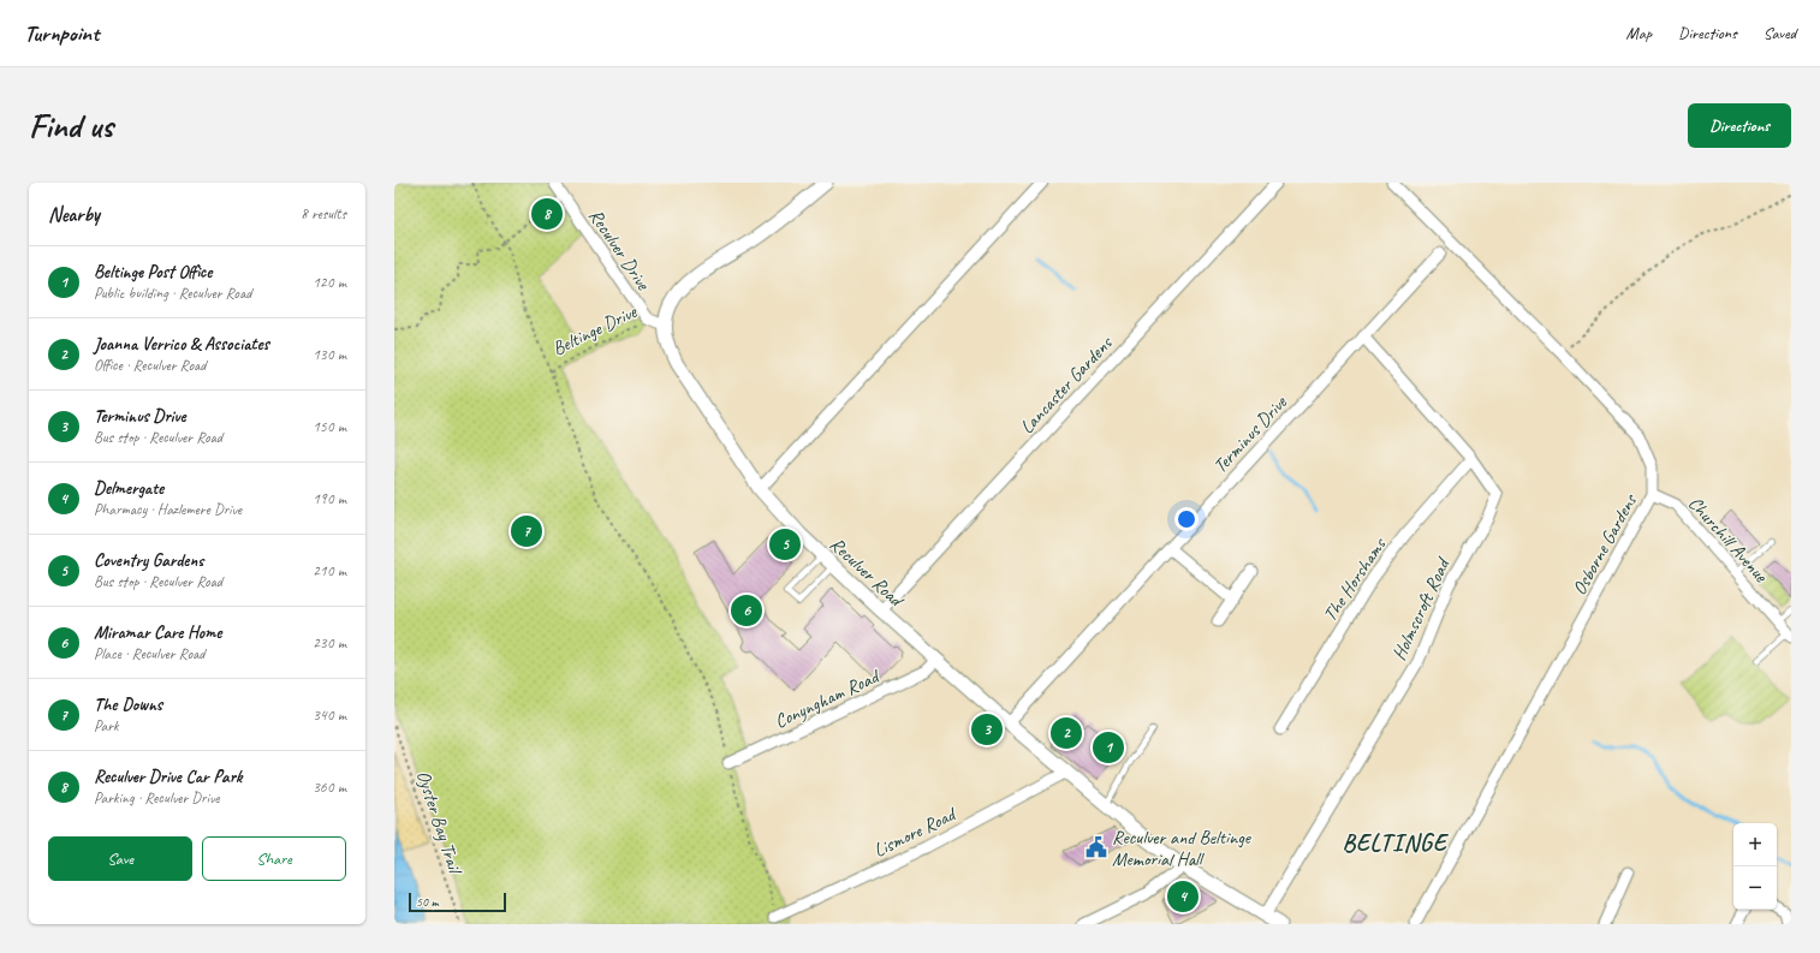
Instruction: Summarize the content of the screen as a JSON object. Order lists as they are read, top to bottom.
{
  "streets": {
    "street": [
      "Reculver Drive",
      "Beltinge Drive",
      "Lancaster Gardens",
      "Terminus Drive",
      "Churchill Avenue",
      "Osborne Gardens",
      "Reculver Road",
      "The Horshams",
      "Holmscroft Road",
      "Conyngham Road",
      "Lismore Road"
    ],
    "path": ["Oyster Bay Trail"]
  },
  "crossings": [
    ["Reculver Drive", "Beltinge Drive"],
    ["Reculver Drive", "Reculver Road"],
    ["Beltinge Drive", "Reculver Road"],
    ["Lancaster Gardens", "Reculver Road"],
    ["Terminus Drive", "Reculver Road"],
    ["Terminus Drive", "Holmscroft Road"],
    ["Churchill Avenue", "Osborne Gardens"],
    ["Reculver Road", "Holmscroft Road"],
    ["Reculver Road", "Conyngham Road"],
    ["Reculver Road", "Lismore Road"],
    ["The Horshams", "Holmscroft Road"]
  ],
  "districts": ["BELTINGE"],
  "places": {
    "public building": ["Reculver and Beltinge Memorial Hall"]
  },
  "scale_bar": "50 m",
  "page": {
    "header": "Turnpoint",
    "nav": ["Map", "Directions", "Saved"],
    "buttons": [
      "Directions",
      ["Save", "Share"]
    ],
    "title": "Find us",
    "heading": ["Nearby", "8 results"],
    "pins": [
      "8",
      "7",
      "5",
      "6",
      "3",
      "2",
      "1",
      "4"
    ],
    "list": [
      {
        "mark": "1",
        "name": "Beltinge Post Office",
        "note": "Public building · Reculver Road",
        "value": "120 m"
      },
      {
        "mark": "2",
        "name": "Joanna Verrico & Associates",
        "note": "Office · Reculver Road",
        "value": "130 m"
      },
      {
        "mark": "3",
        "name": "Terminus Drive",
        "note": "Bus stop · Reculver Road",
        "value": "150 m"
      },
      {
        "mark": "4",
        "name": "Delmergate",
        "note": "Pharmacy · Hazlemere Drive",
        "value": "190 m"
      },
      {
        "mark": "5",
        "name": "Coventry Gardens",
        "note": "Bus stop · Reculver Road",
        "value": "210 m"
      },
      {
        "mark": "6",
        "name": "Miramar Care Home",
        "note": "Place · Reculver Road",
        "value": "230 m"
      },
      {
        "mark": "7",
        "name": "The Downs",
        "note": "Park",
        "value": "340 m"
      },
      {
        "mark": "8",
        "name": "Reculver Drive Car Park",
        "note": "Parking · Reculver Drive",
        "value": "360 m"
      }
    ],
    "map_buttons": ["+", "−"],
    "scale": "50 m"
  }
}
